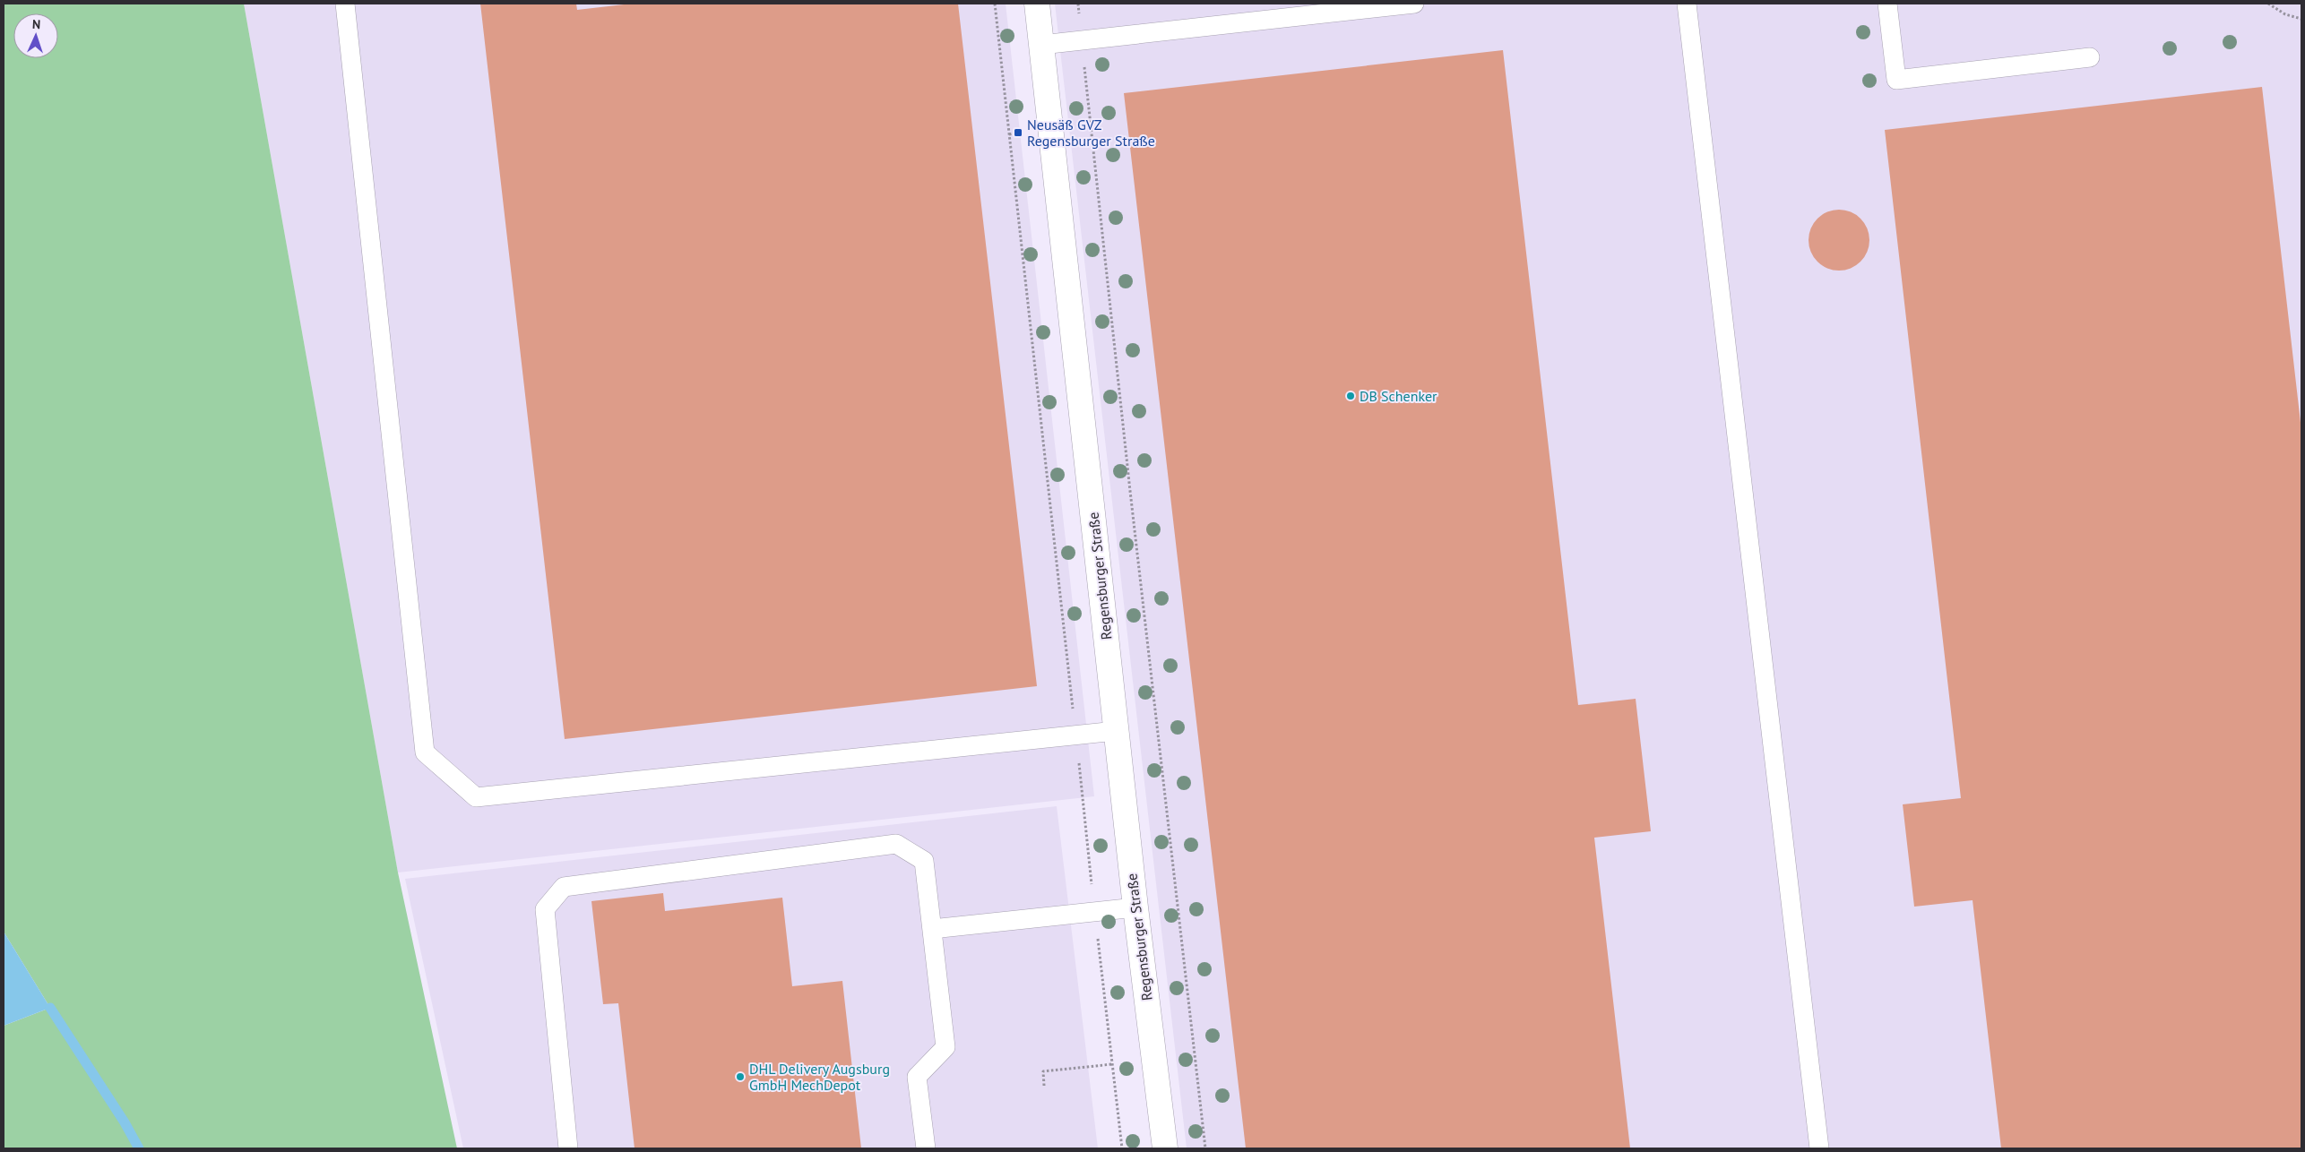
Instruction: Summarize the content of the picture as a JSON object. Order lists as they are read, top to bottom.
{
  "streets": {
    "street": ["Regensburger Straße"]
  },
  "places": {
    "transit": ["Neusäß GVZ Regensburger Straße"],
    "other": ["DB Schenker", "DHL Delivery Augsburg GmbH MechDepot"]
  },
  "north": "top"
}
